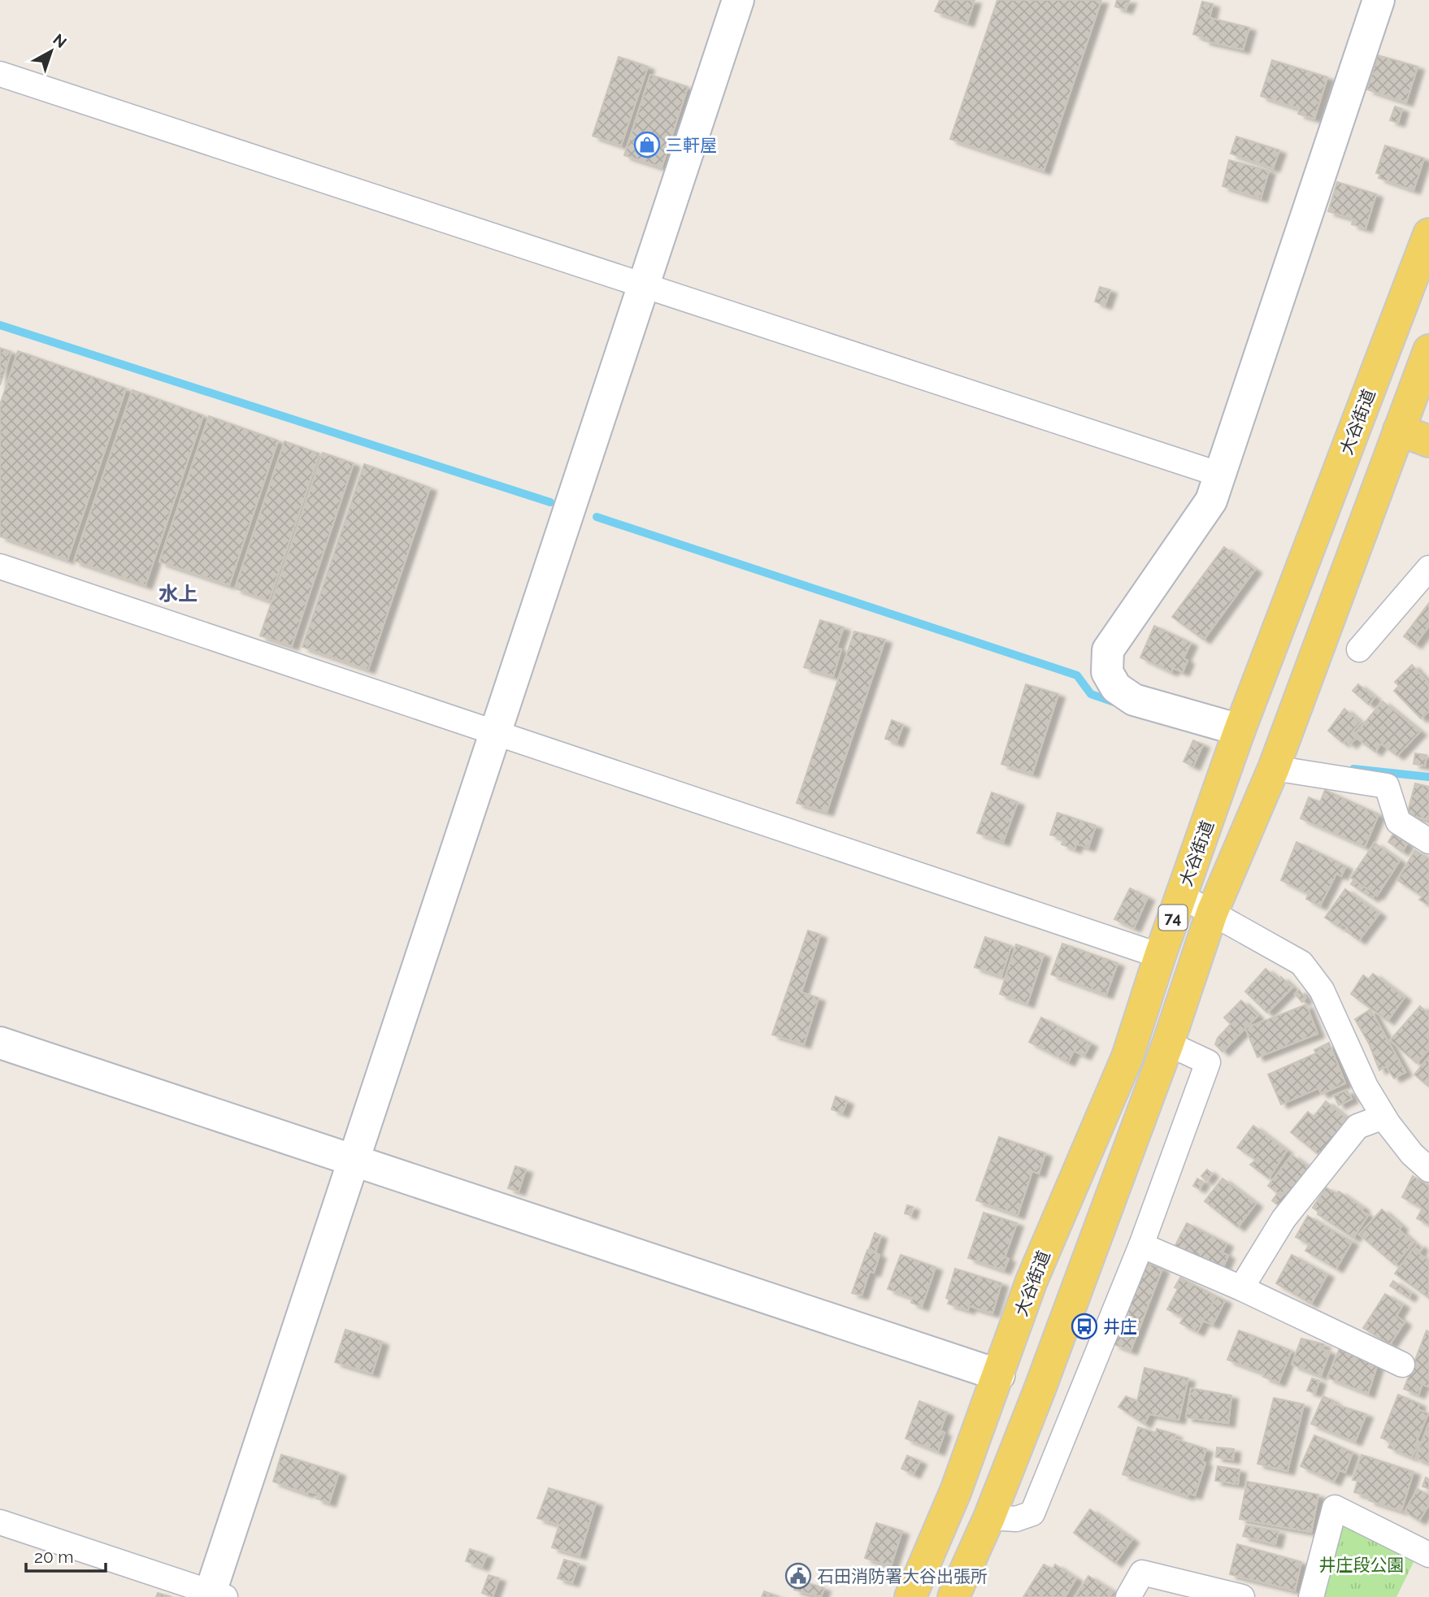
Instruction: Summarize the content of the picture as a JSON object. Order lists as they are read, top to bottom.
{
  "streets": {
    "main road": ["大谷街道", "74"]
  },
  "districts": ["水上"],
  "parks": ["井庄段公園"],
  "places": {
    "shop": ["三軒屋"],
    "bus stop": ["井庄"],
    "public building": ["石田消防署大谷出張所"]
  },
  "scale_bar": "20 m",
  "north": "top right"
}
